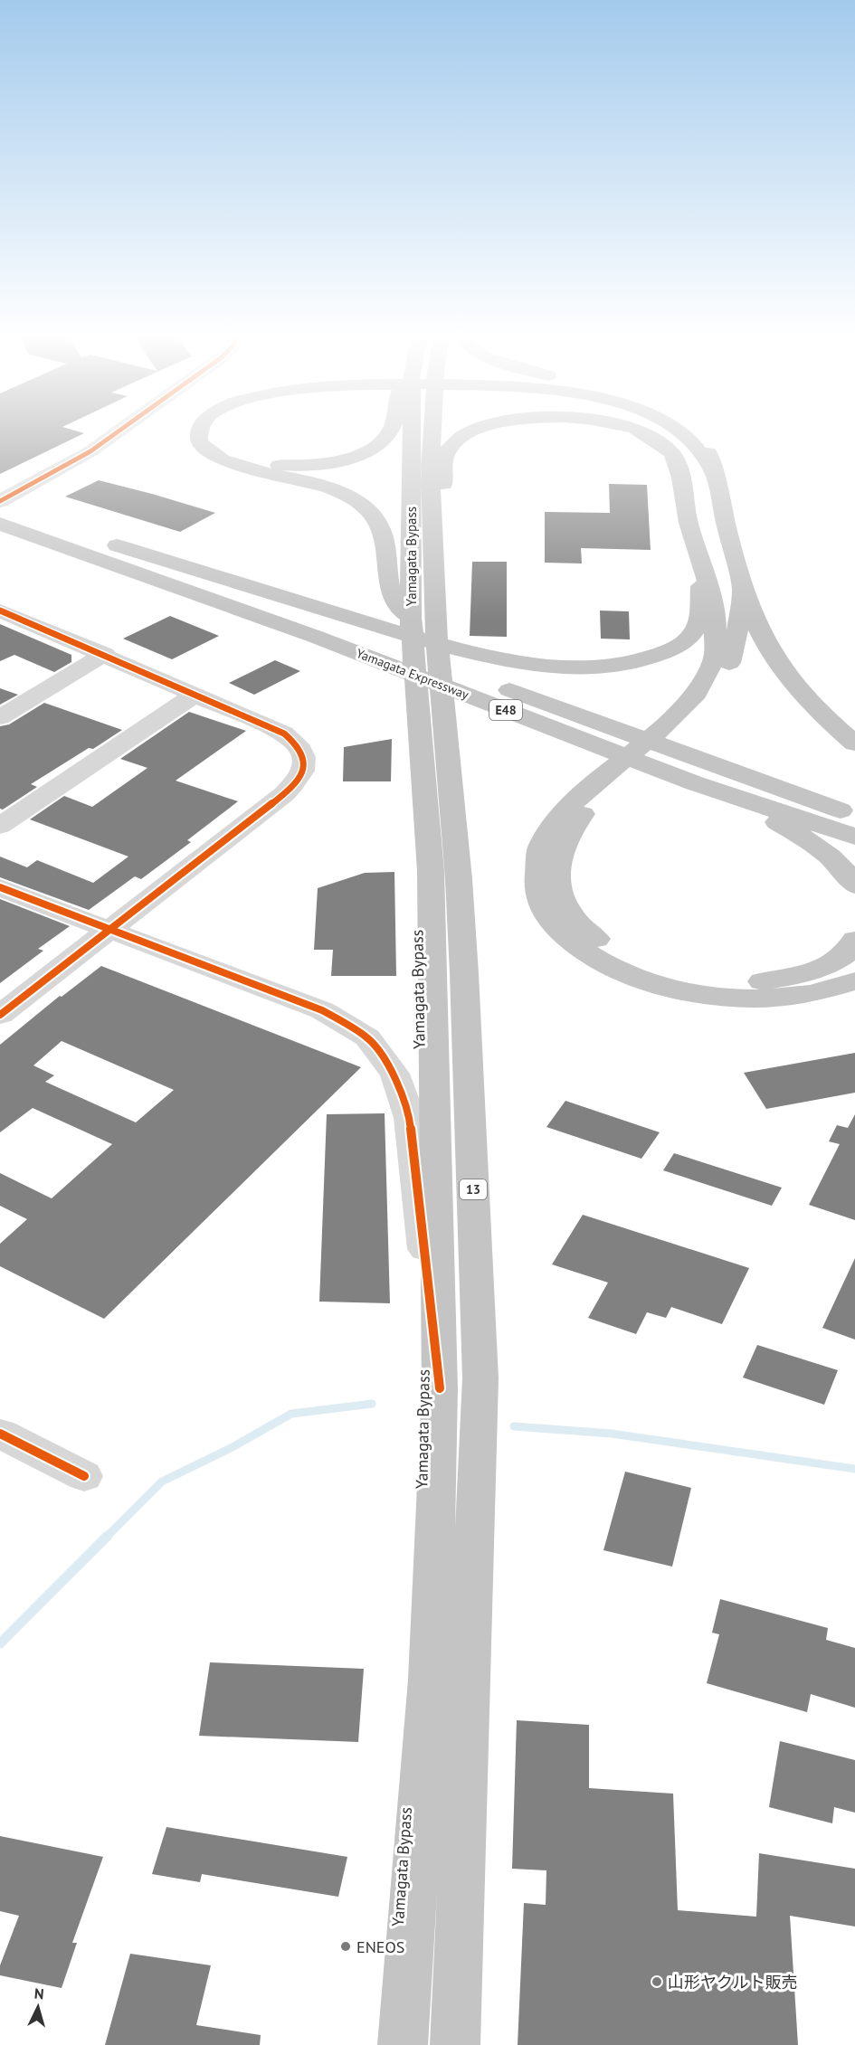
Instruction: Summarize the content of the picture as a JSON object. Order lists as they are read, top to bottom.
{
  "streets": {
    "highway": [
      "Yamagata Bypass",
      "Yamagata Expressway",
      "E48",
      "13"
    ]
  },
  "places": ["ENEOS", "山形ヤクルト販売"],
  "north": "top"
}
